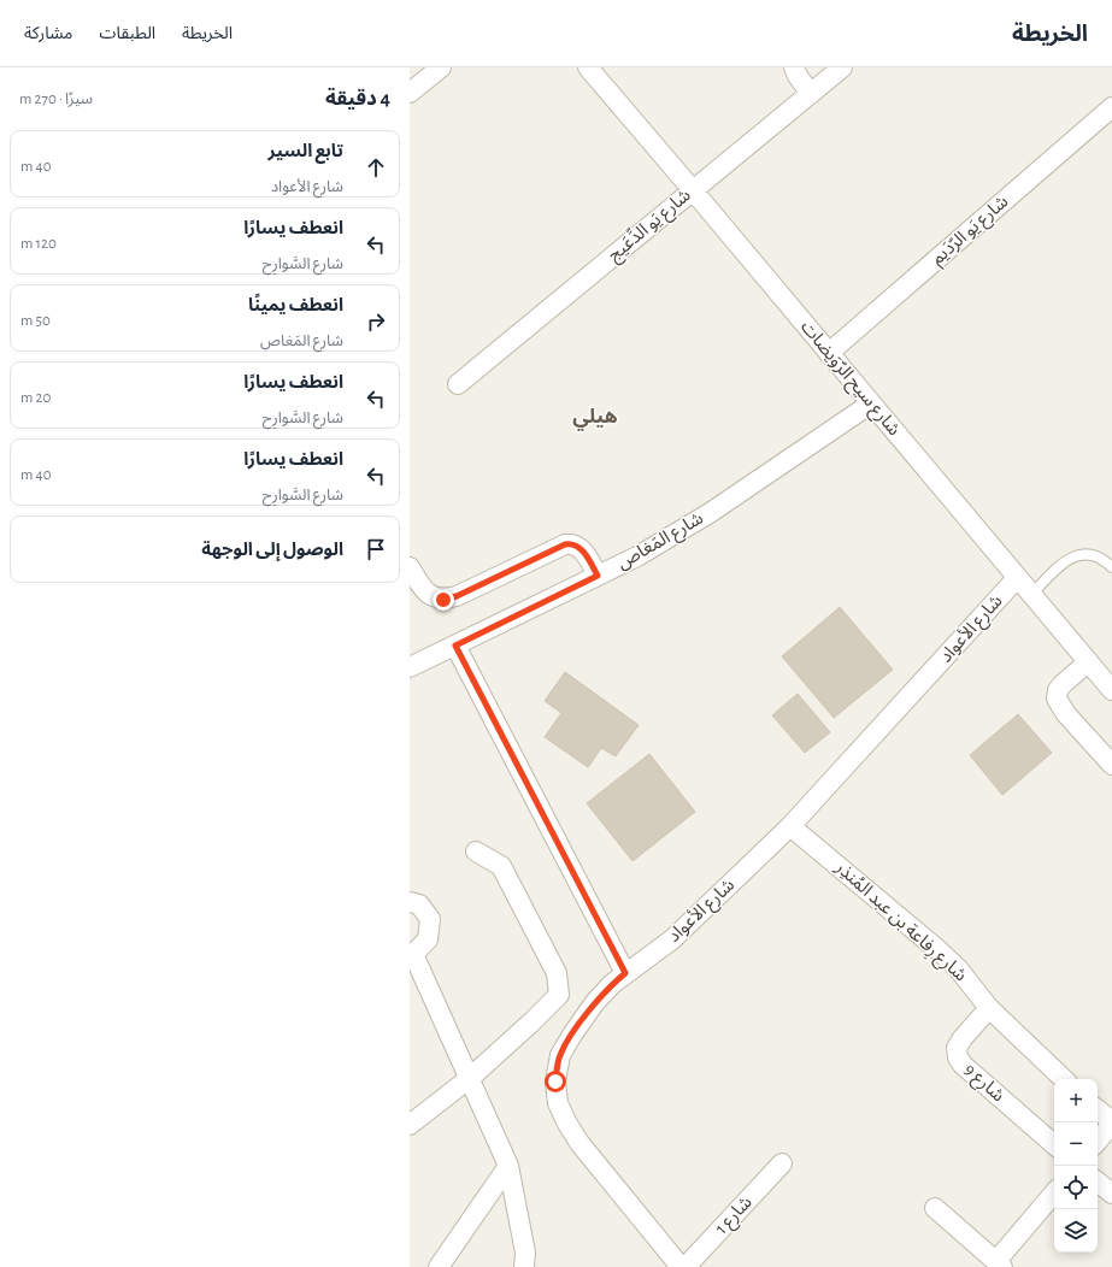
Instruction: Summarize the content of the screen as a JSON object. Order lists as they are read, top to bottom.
{
  "streets": {
    "street": [
      "شارع يَو الدِّعَيج",
      "شارع يَو الرّدَيم",
      "شارع سيح الرّوَيضات",
      "شارع المَغاص",
      "شارع الأعواد",
      "شارع رِفاعة بن عبد المُنذِر",
      "شارع 9",
      "شارع 1"
    ]
  },
  "crossings": [
    ["شارع يَو الدِّعَيج", "شارع سيح الرّوَيضات"],
    ["شارع يَو الرّدَيم", "شارع سيح الرّوَيضات"],
    ["شارع سيح الرّوَيضات", "شارع المَغاص"],
    ["شارع سيح الرّوَيضات", "شارع الأعواد"],
    ["شارع الأعواد", "شارع رِفاعة بن عبد المُنذِر"],
    ["شارع رِفاعة بن عبد المُنذِر", "شارع 9"]
  ],
  "districts": ["هيلي"],
  "page": {
    "header": "الخريطة",
    "nav": ["الخريطة", "الطبقات", "مشاركة"],
    "heading": ["4 دقيقة", "سيرًا · 270 m"],
    "list": [
      ["تابع السير", "شارع الأعواد", "40 m"],
      ["انعطف يسارًا", "شارع السَّوارِح", "120 m"],
      ["انعطف يمينًا", "شارع المَغاص", "50 m"],
      ["انعطف يسارًا", "شارع السَّوارِح", "20 m"],
      ["انعطف يسارًا", "شارع السَّوارِح", "40 m"],
      "الوصول إلى الوجهة"
    ],
    "map_buttons": ["+", "−"]
  }
}
